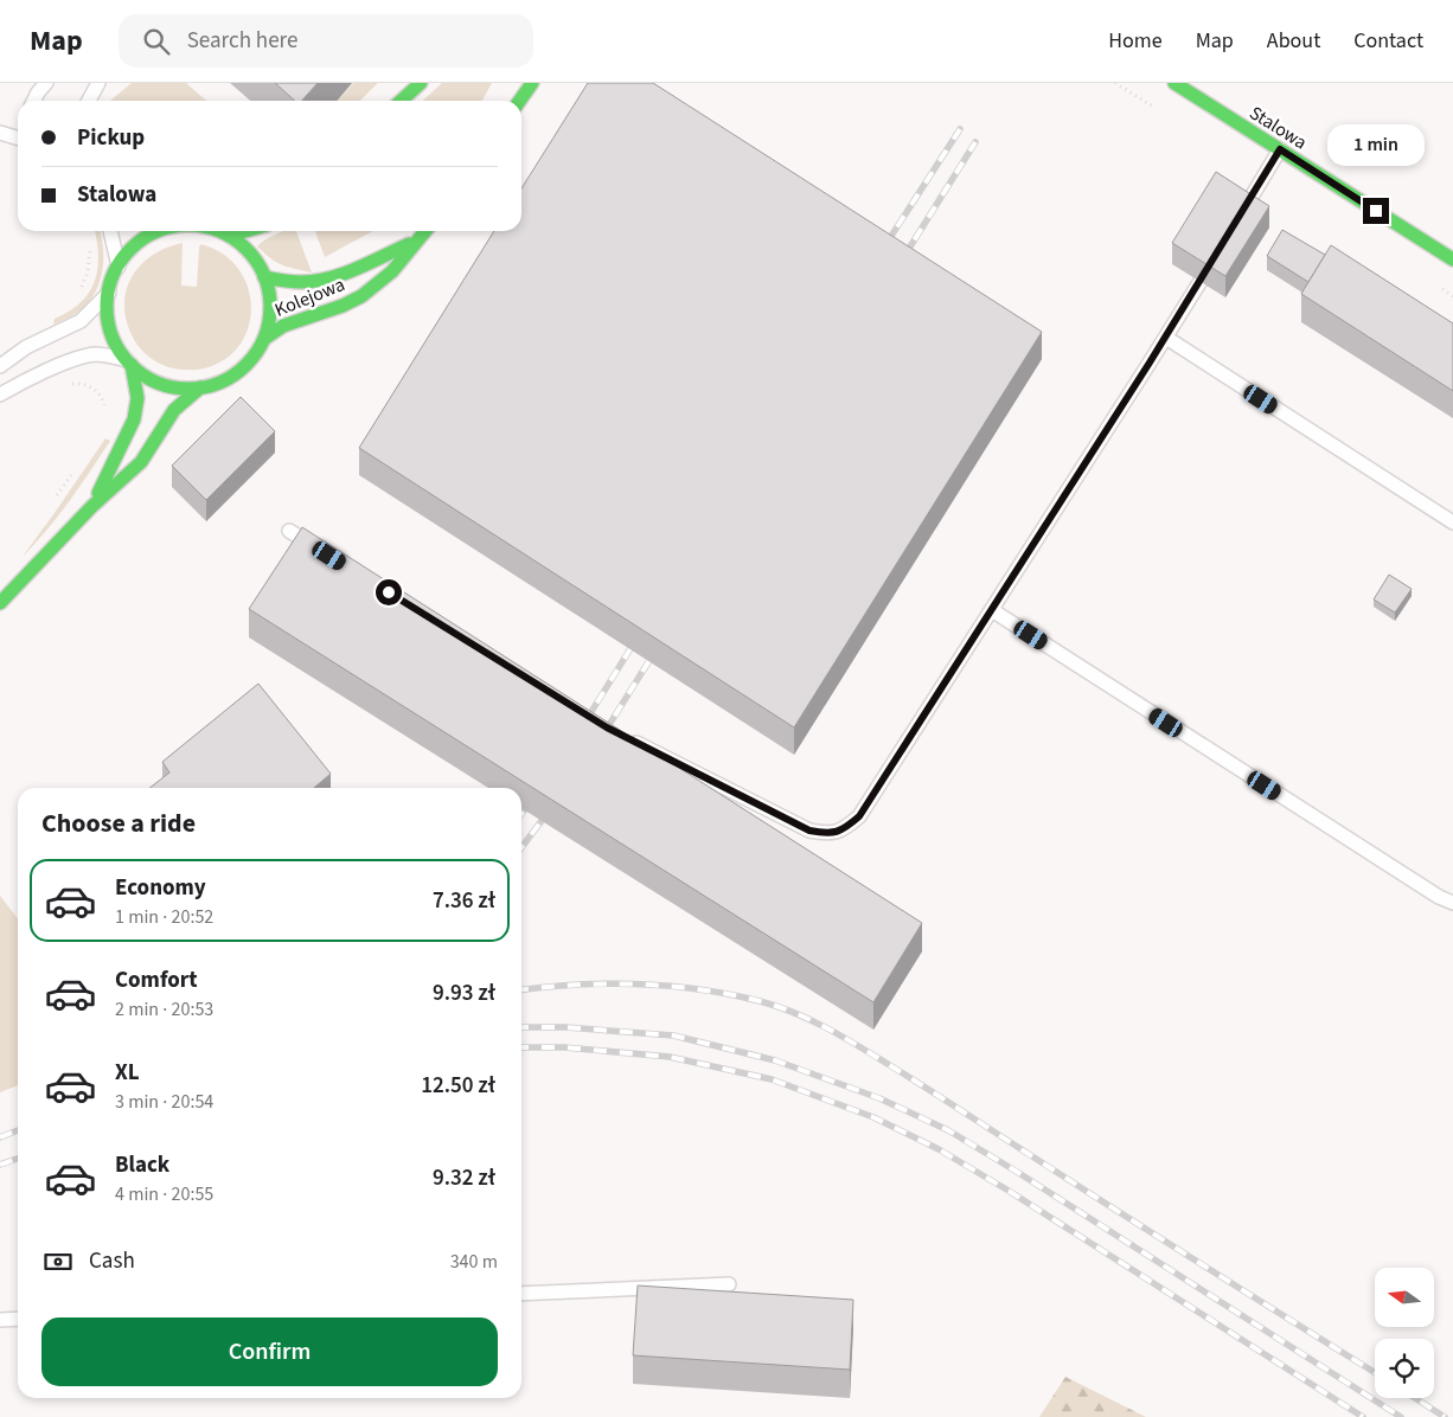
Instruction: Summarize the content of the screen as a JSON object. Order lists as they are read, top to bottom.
{
  "streets": {
    "street": ["Stalowa", "Kolejowa"]
  },
  "north": "left",
  "page": {
    "header": "Map",
    "search": "Search here",
    "nav": [
      "Home",
      "Map",
      "About",
      "Contact"
    ],
    "banner": ["Pickup", "Stalowa"],
    "bubble": "1 min",
    "heading": "Choose a ride",
    "list": [
      {
        "name": "Economy",
        "note": "1 min · 20:52",
        "value": "7.36 zł"
      },
      {
        "name": "Comfort",
        "note": "2 min · 20:53",
        "value": "9.93 zł"
      },
      {
        "name": "XL",
        "note": "3 min · 20:54",
        "value": "12.50 zł"
      },
      {
        "name": "Black",
        "note": "4 min · 20:55",
        "value": "9.32 zł"
      }
    ],
    "pay": ["Cash", "340 m"],
    "buttons": "Confirm"
  }
}
